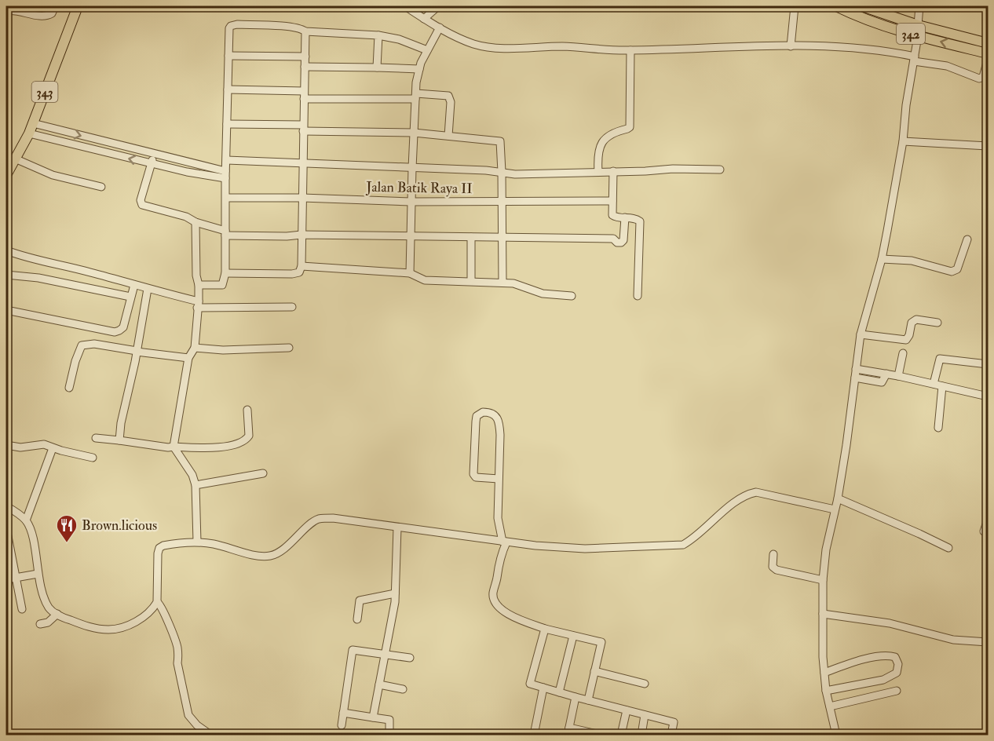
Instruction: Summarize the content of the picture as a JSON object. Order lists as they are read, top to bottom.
{
  "streets": {
    "main road": ["342", "343"],
    "street": ["Jalan Batik Raya II"]
  },
  "places": {
    "restaurant": ["Brown.licious"]
  }
}
